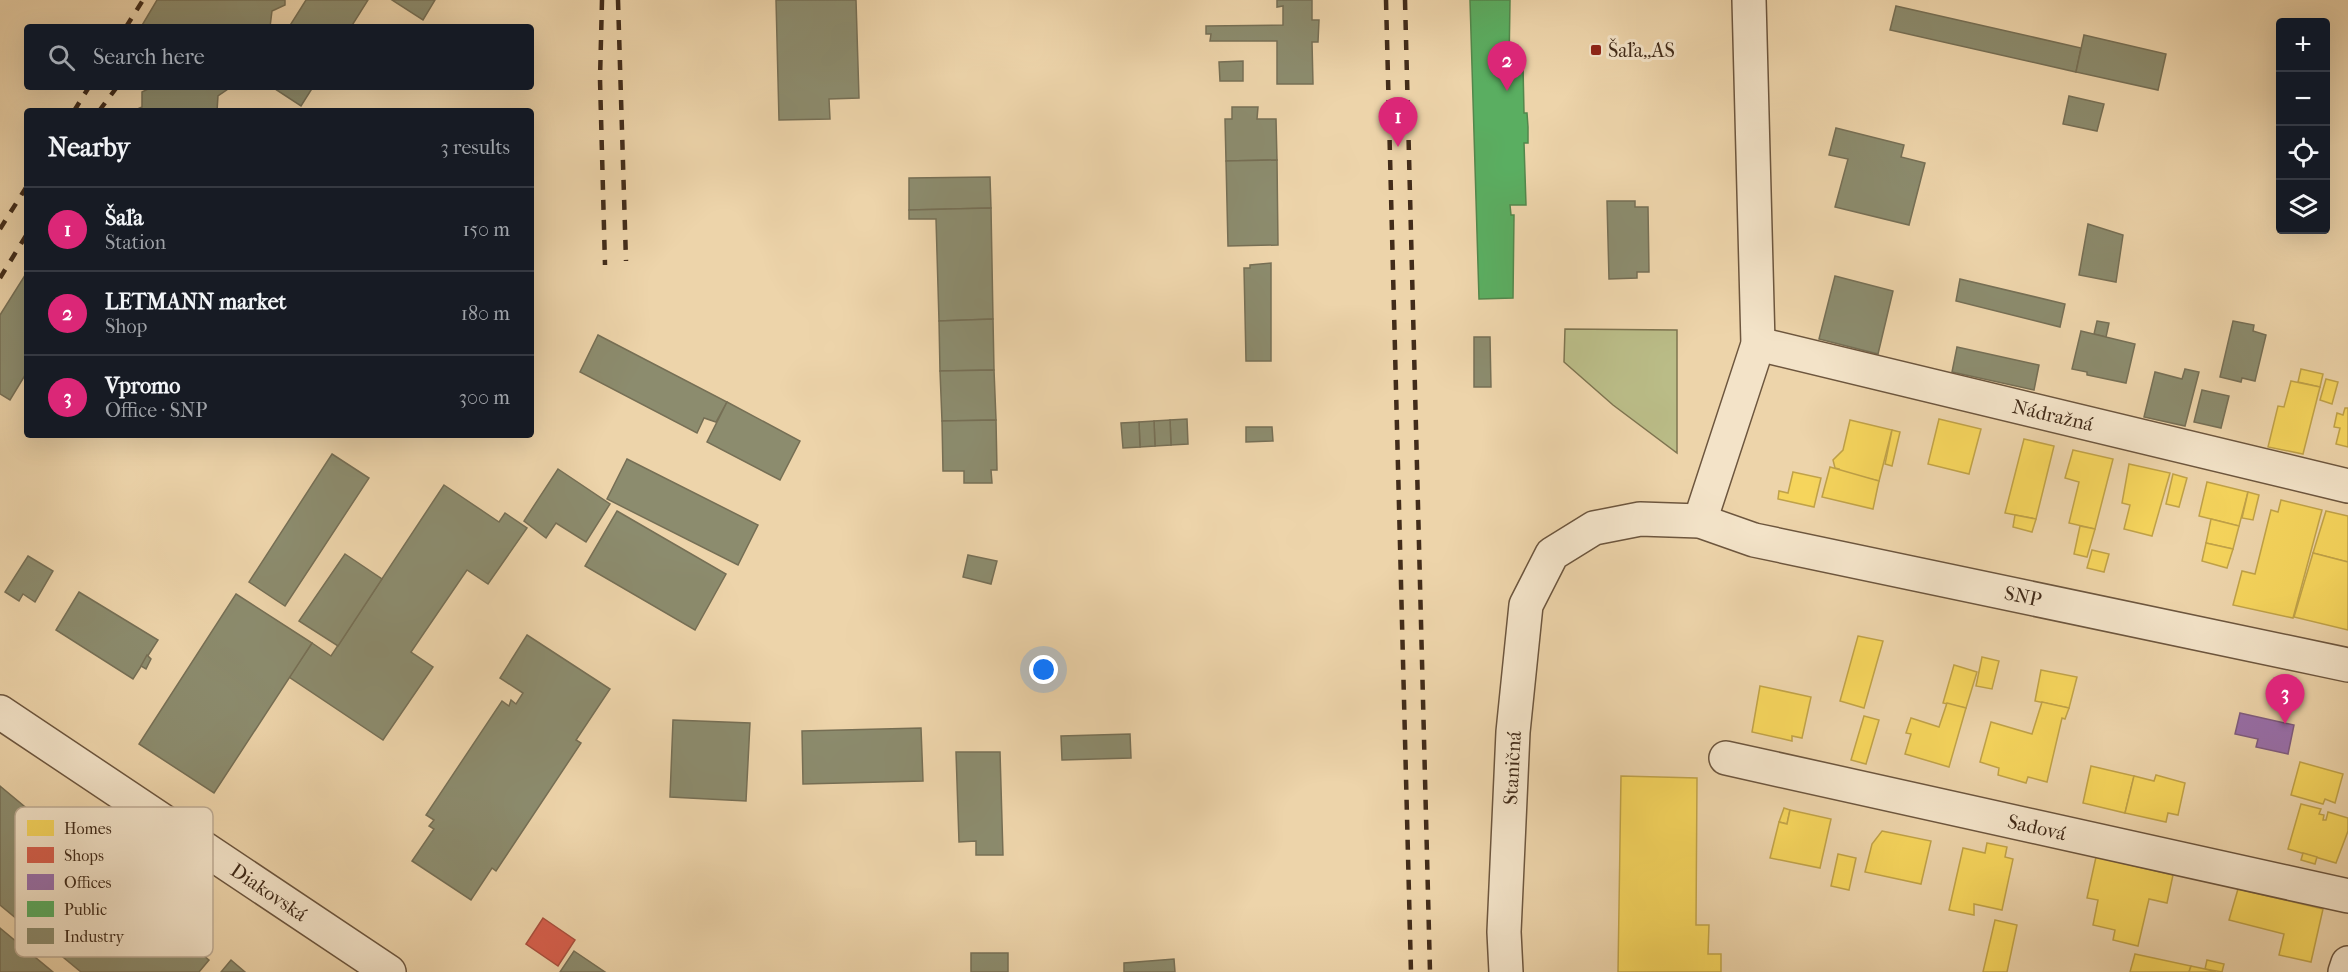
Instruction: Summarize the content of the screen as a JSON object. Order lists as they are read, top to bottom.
{
  "streets": {
    "street": [
      "Nádražná",
      "SNP",
      "Staničná",
      "Sadová",
      "Diakovská"
    ]
  },
  "crossings": [
    ["SNP", "Staničná"]
  ],
  "places": {
    "transit": ["Šaľa,,AS"]
  },
  "legend": [
    "Homes",
    "Shops",
    "Offices",
    "Public",
    "Industry"
  ],
  "page": {
    "map_buttons": ["+", "−"],
    "search": "Search here",
    "pins": ["2", "1", "3"],
    "heading": ["Nearby", "3 results"],
    "list": [
      {
        "mark": "1",
        "name": "Šaľa",
        "note": "Station",
        "value": "150 m"
      },
      {
        "mark": "2",
        "name": "LETMANN market",
        "note": "Shop",
        "value": "180 m"
      },
      {
        "mark": "3",
        "name": "Vpromo",
        "note": "Office · SNP",
        "value": "300 m"
      }
    ]
  }
}
